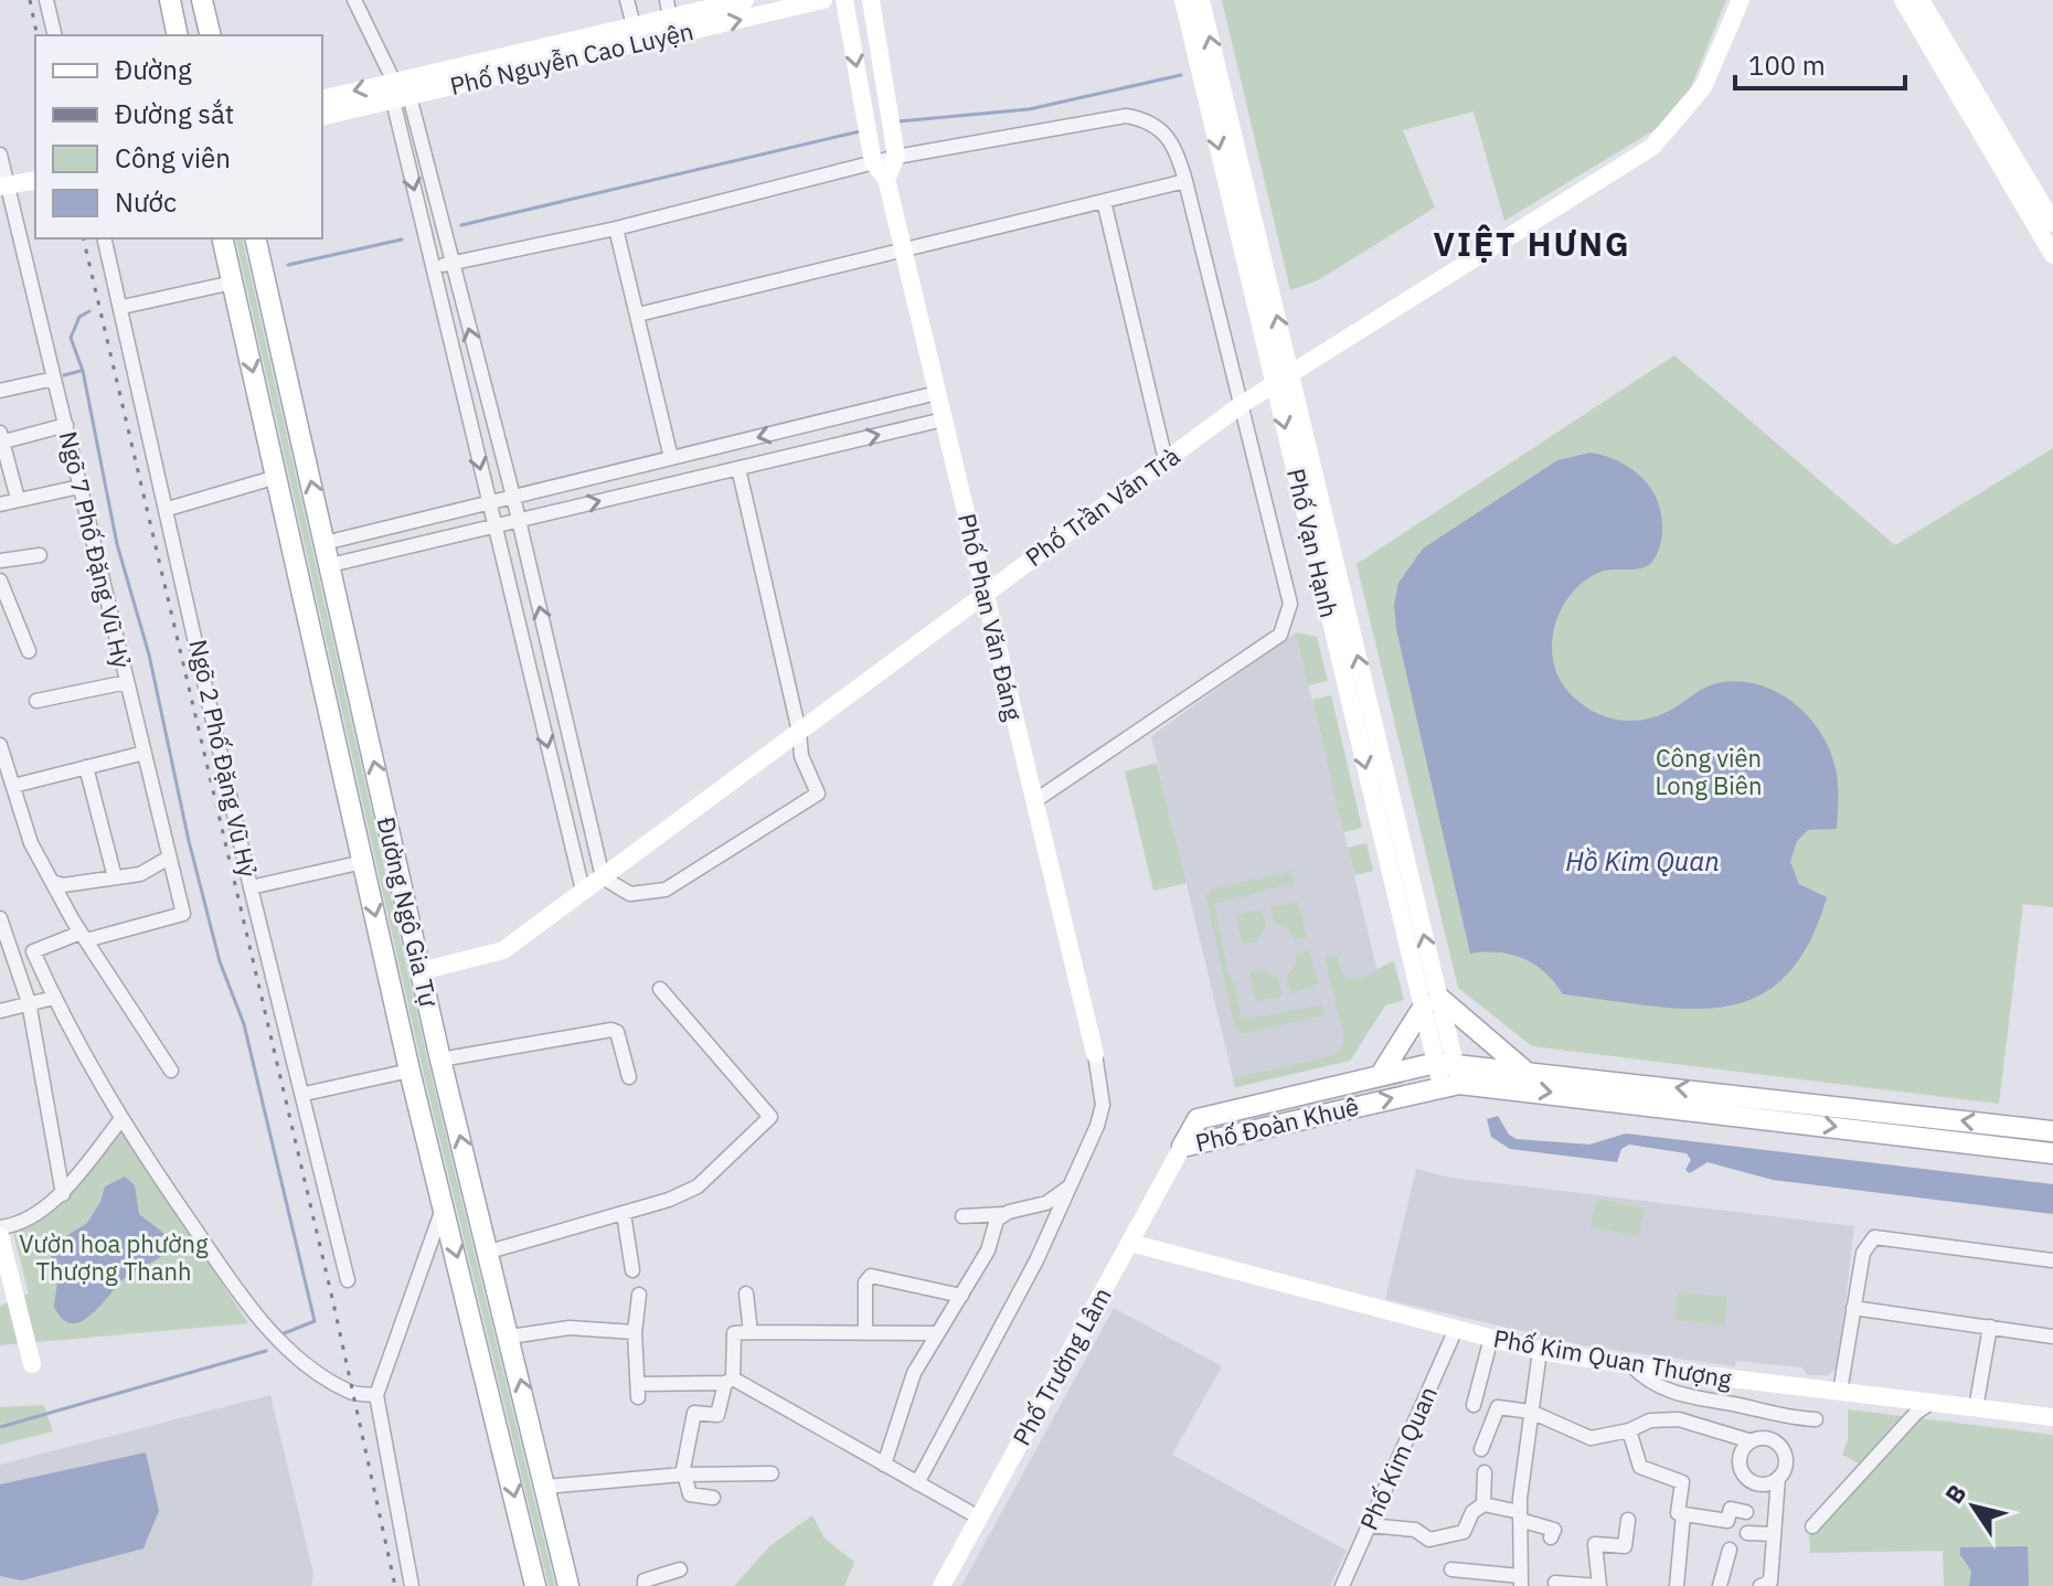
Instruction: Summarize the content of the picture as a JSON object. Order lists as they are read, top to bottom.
{
  "streets": {
    "main road": ["Đường Ngô Gia Tự", "Phố Đoàn Khuê"],
    "street": [
      "Phố Nguyễn Cao Luyện",
      "Phố Trần Văn Trà",
      "Phố Vạn Hạnh",
      "Ngõ 7 Phố Đặng Vũ Hỷ",
      "Phố Phan Văn Đáng",
      "Ngõ 2 Phố Đặng Vũ Hỷ",
      "Phố Kim Quan Thượng",
      "Phố Trường Lâm",
      "Phố Kim Quan"
    ]
  },
  "crossings": [
    ["Phố Trần Văn Trà", "Phố Vạn Hạnh"],
    ["Phố Trần Văn Trà", "Phố Phan Văn Đáng"],
    ["Phố Trần Văn Trà", "Đường Ngô Gia Tự"],
    ["Phố Vạn Hạnh", "Phố Đoàn Khuê"],
    ["Phố Đoàn Khuê", "Phố Trường Lâm"],
    ["Phố Kim Quan Thượng", "Phố Trường Lâm"],
    ["Phố Kim Quan Thượng", "Phố Kim Quan"]
  ],
  "districts": ["VIỆT HƯNG"],
  "water": ["Hồ Kim Quan"],
  "parks": ["Công viên Long Biên", "Vườn hoa phường Thượng Thanh"],
  "legend": [
    "Đường",
    "Đường sắt",
    "Công viên",
    "Nước"
  ],
  "scale_bar": "100 m",
  "north": "top left"
}
